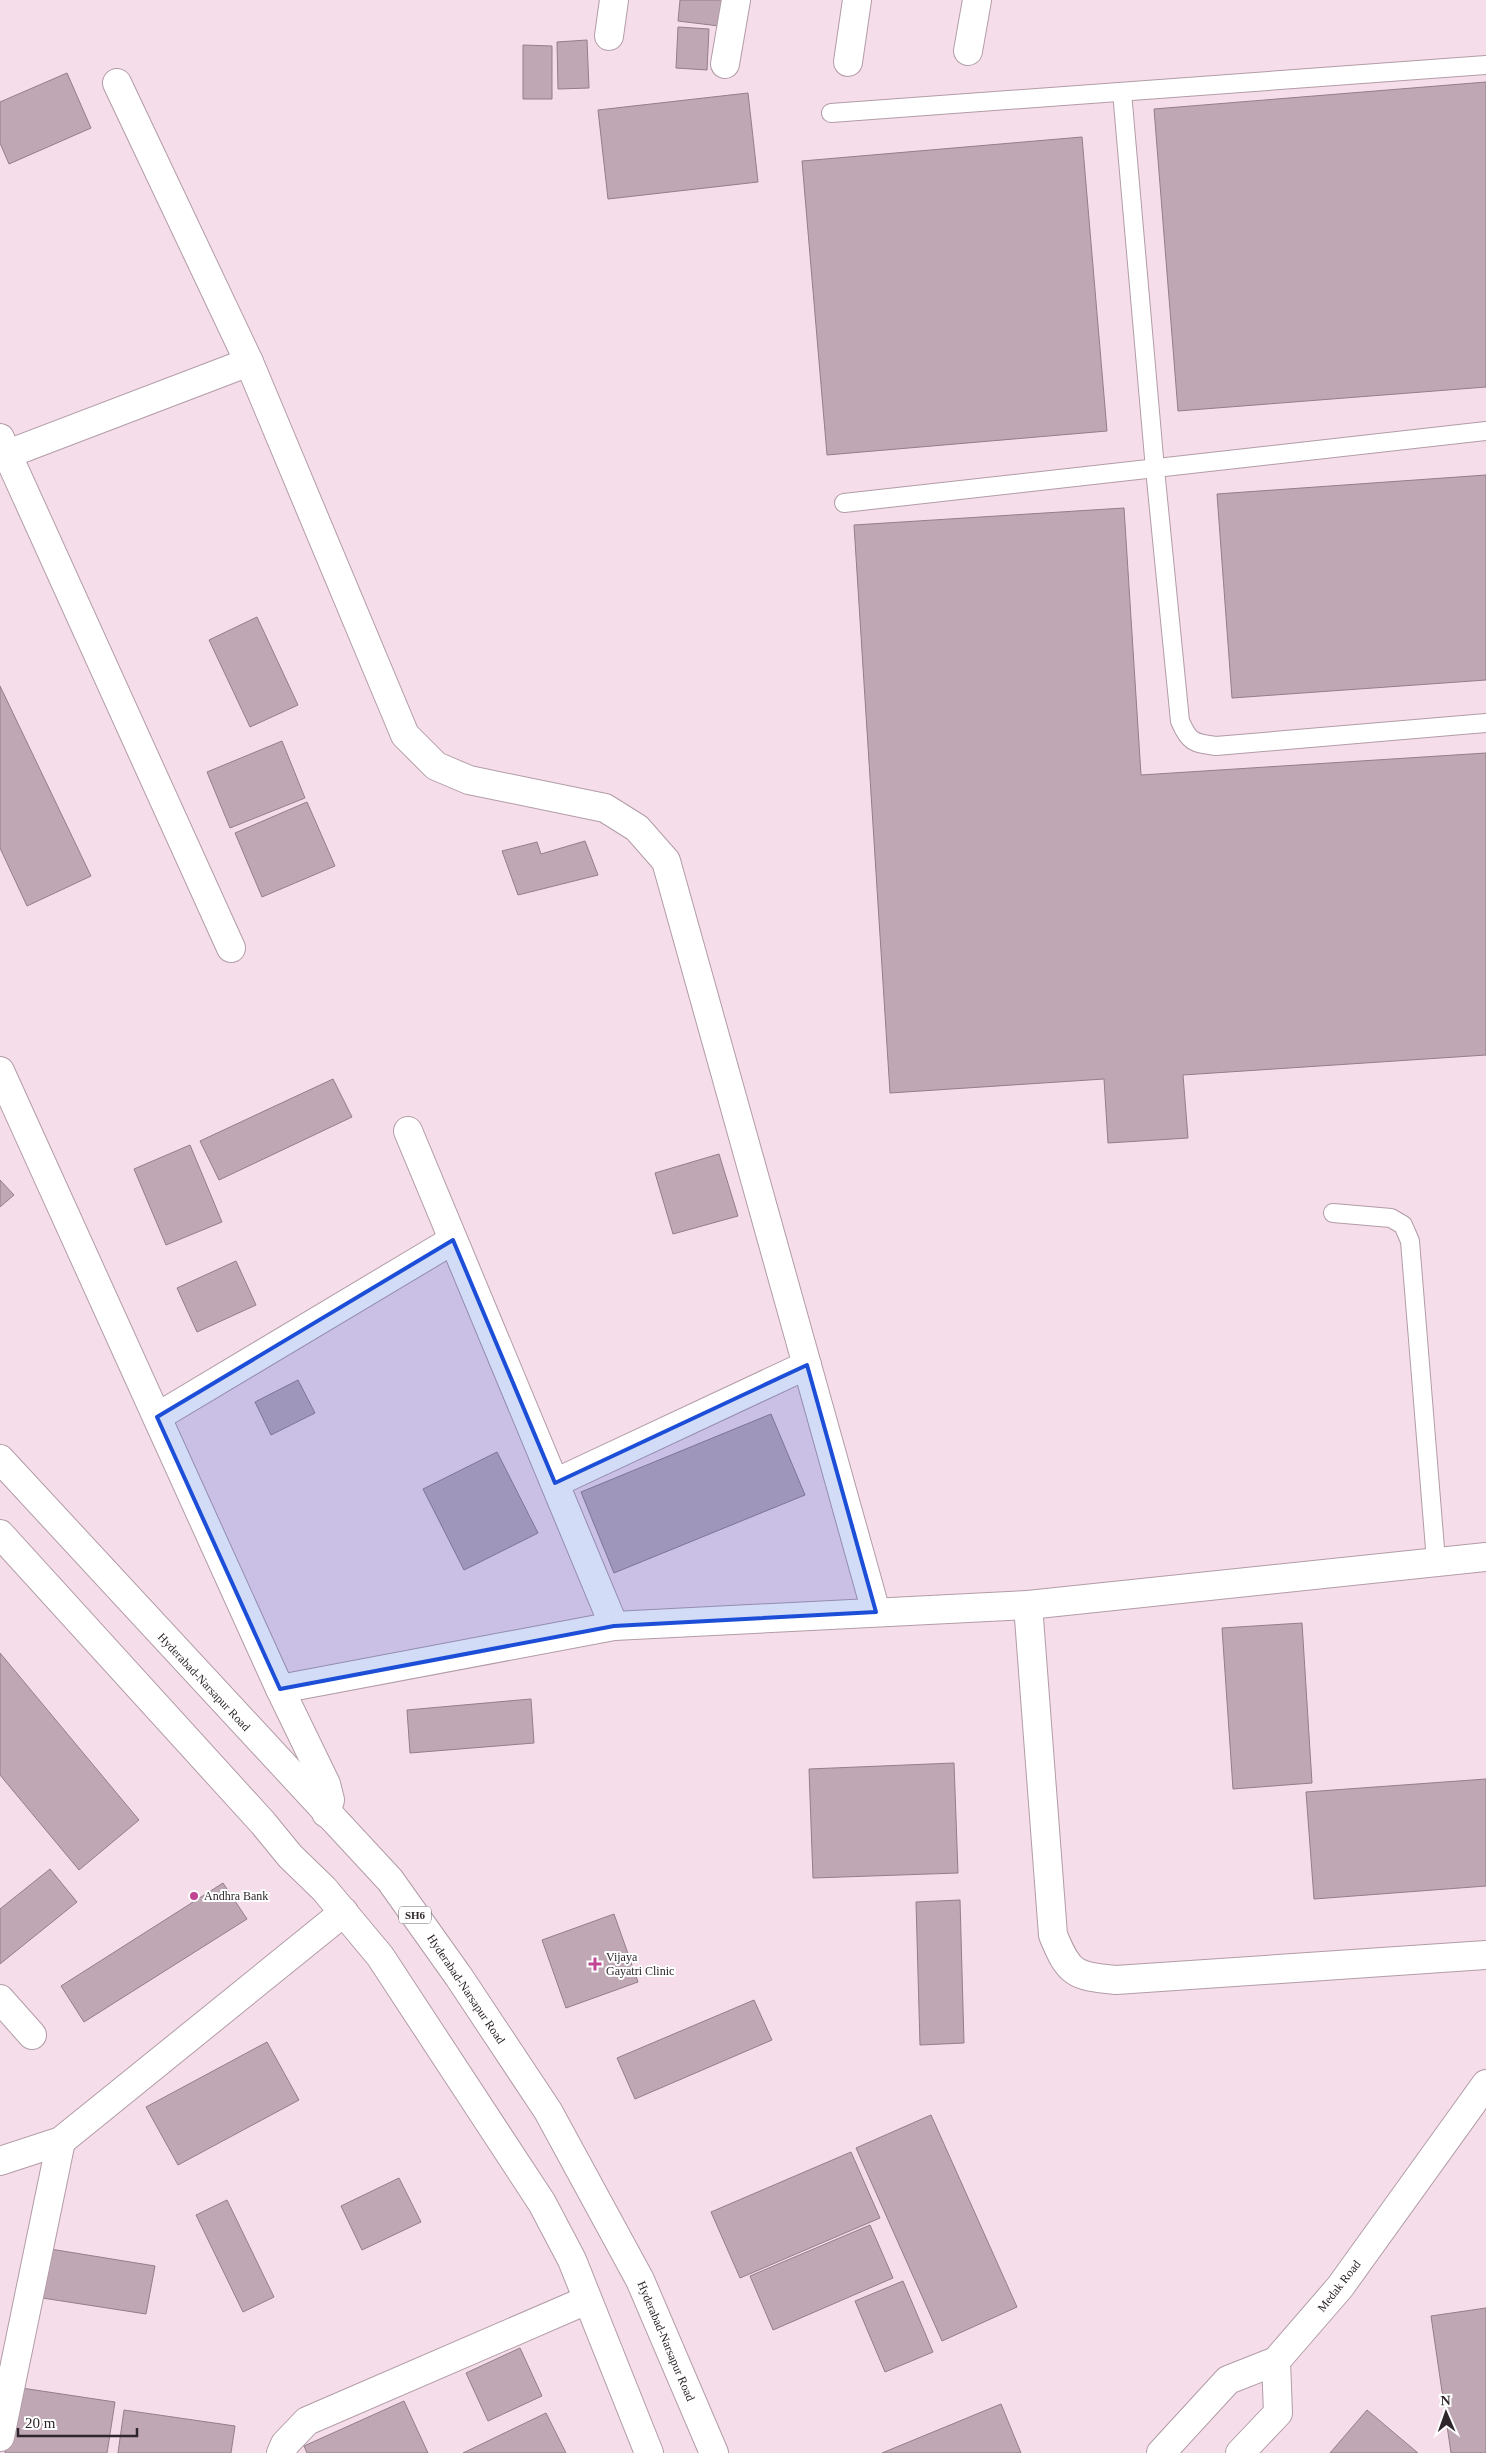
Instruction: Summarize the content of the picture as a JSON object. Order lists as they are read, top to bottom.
{
  "streets": {
    "street": ["Hyderabad-Narsapur Road", "SH6", "Medak Road"]
  },
  "places": {
    "other": ["Andhra Bank"],
    "health": ["Vijaya Gayatri Clinic"]
  },
  "scale_bar": "20 m",
  "north": "top"
}
